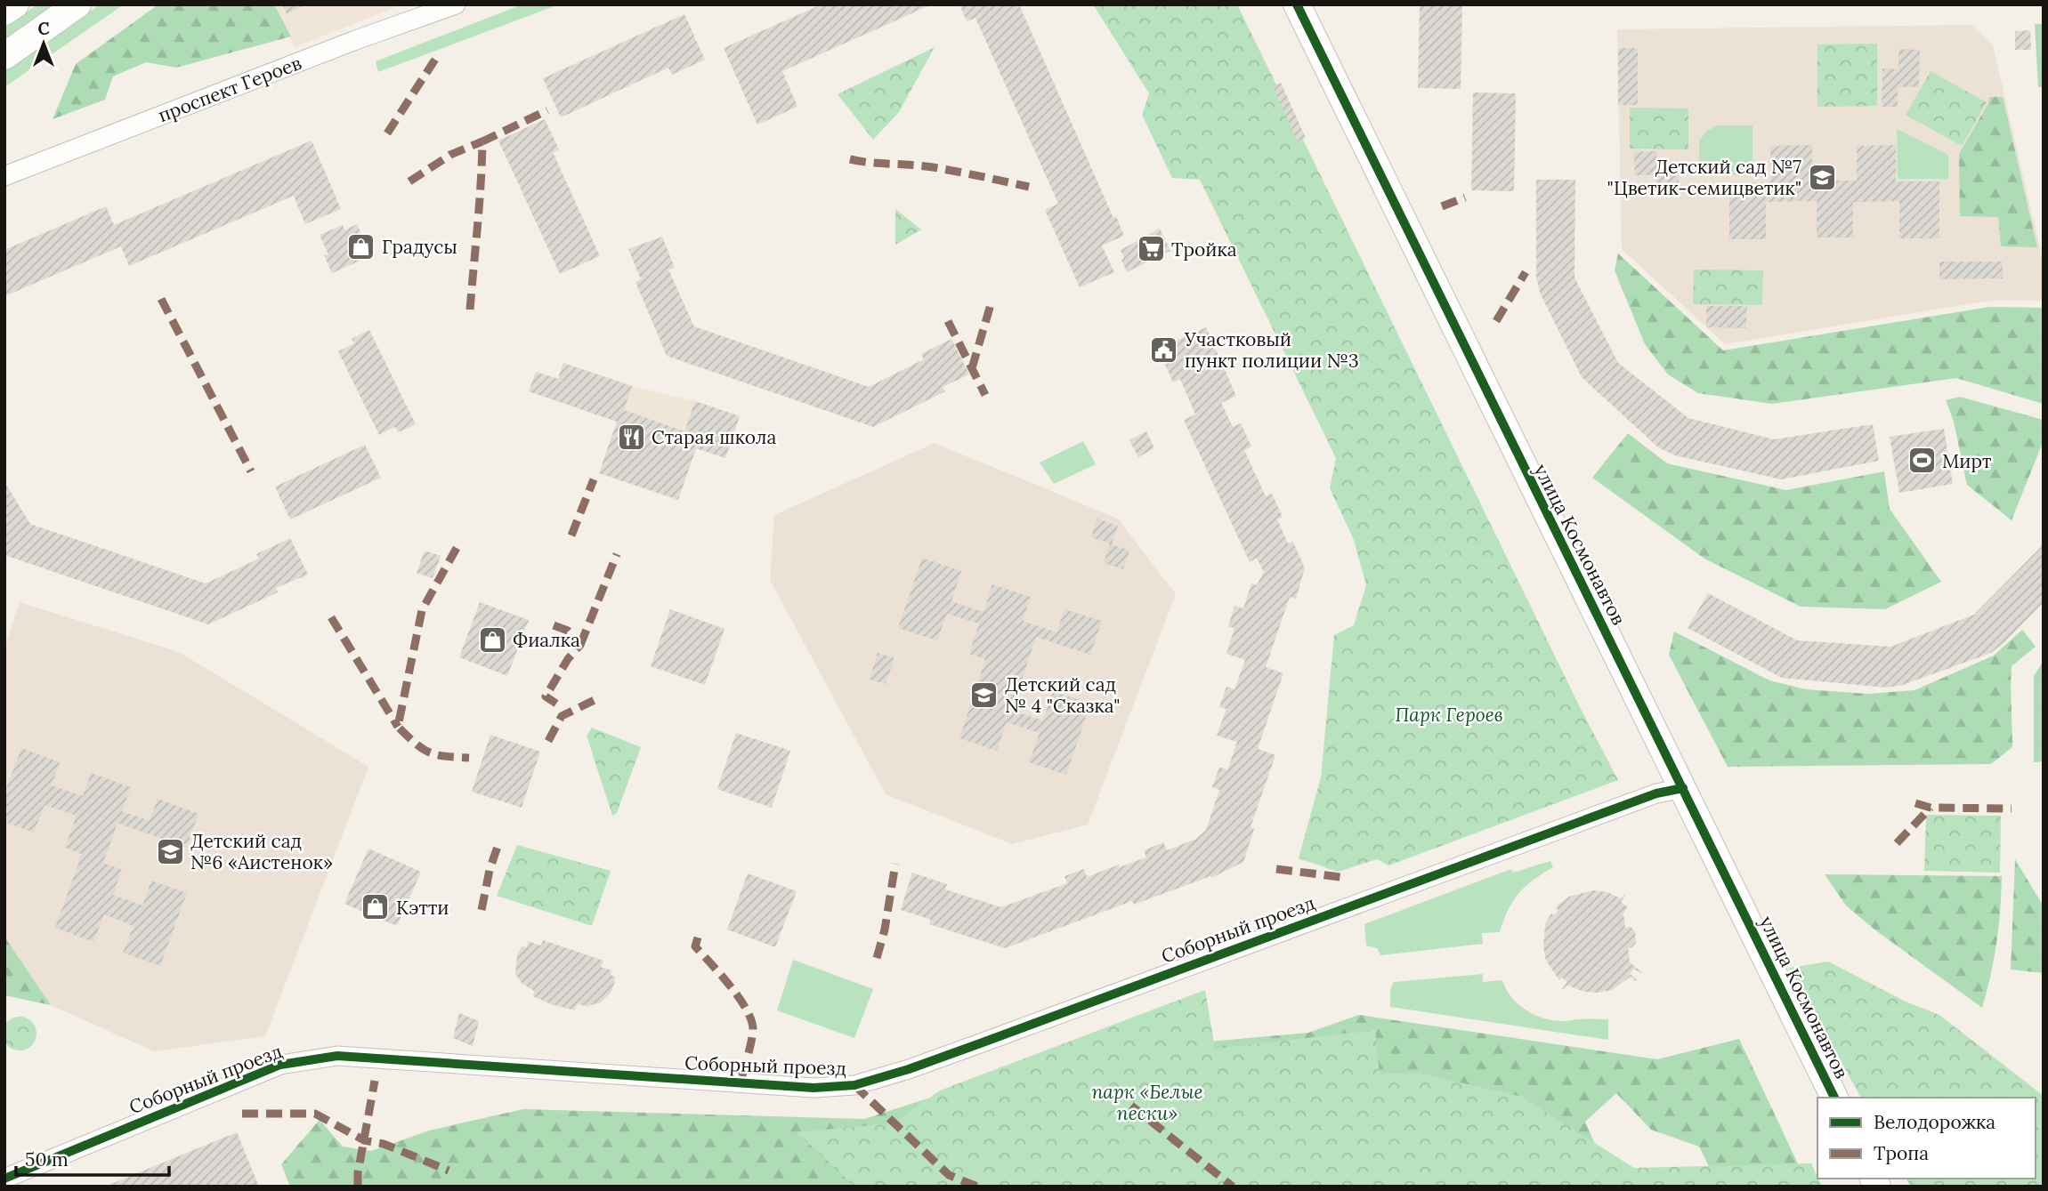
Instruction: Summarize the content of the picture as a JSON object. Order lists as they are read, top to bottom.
{
  "streets": {
    "street": ["проспект Героев", "улица Космонавтов", "Соборный проезд"]
  },
  "crossings": [
    ["улица Космонавтов", "Соборный проезд"]
  ],
  "parks": ["Парк Героев", "парк «Белые пески»"],
  "places": {
    "school or university": ["Детский сад №7 \"Цветик-семицветик\"", "Детский сад № 4 \"Сказка\"", "Детский сад №6 «Аистенок»"],
    "shop": ["Градусы", "Фиалка", "Кэтти"],
    "supermarket": ["Тройка"],
    "public building": ["Участковый пункт полиции №3"],
    "restaurant": ["Старая школа"],
    "sports": ["Мирт"]
  },
  "legend": ["Велодорожка", "Тропа"],
  "scale_bar": "50 m",
  "north": "top"
}
